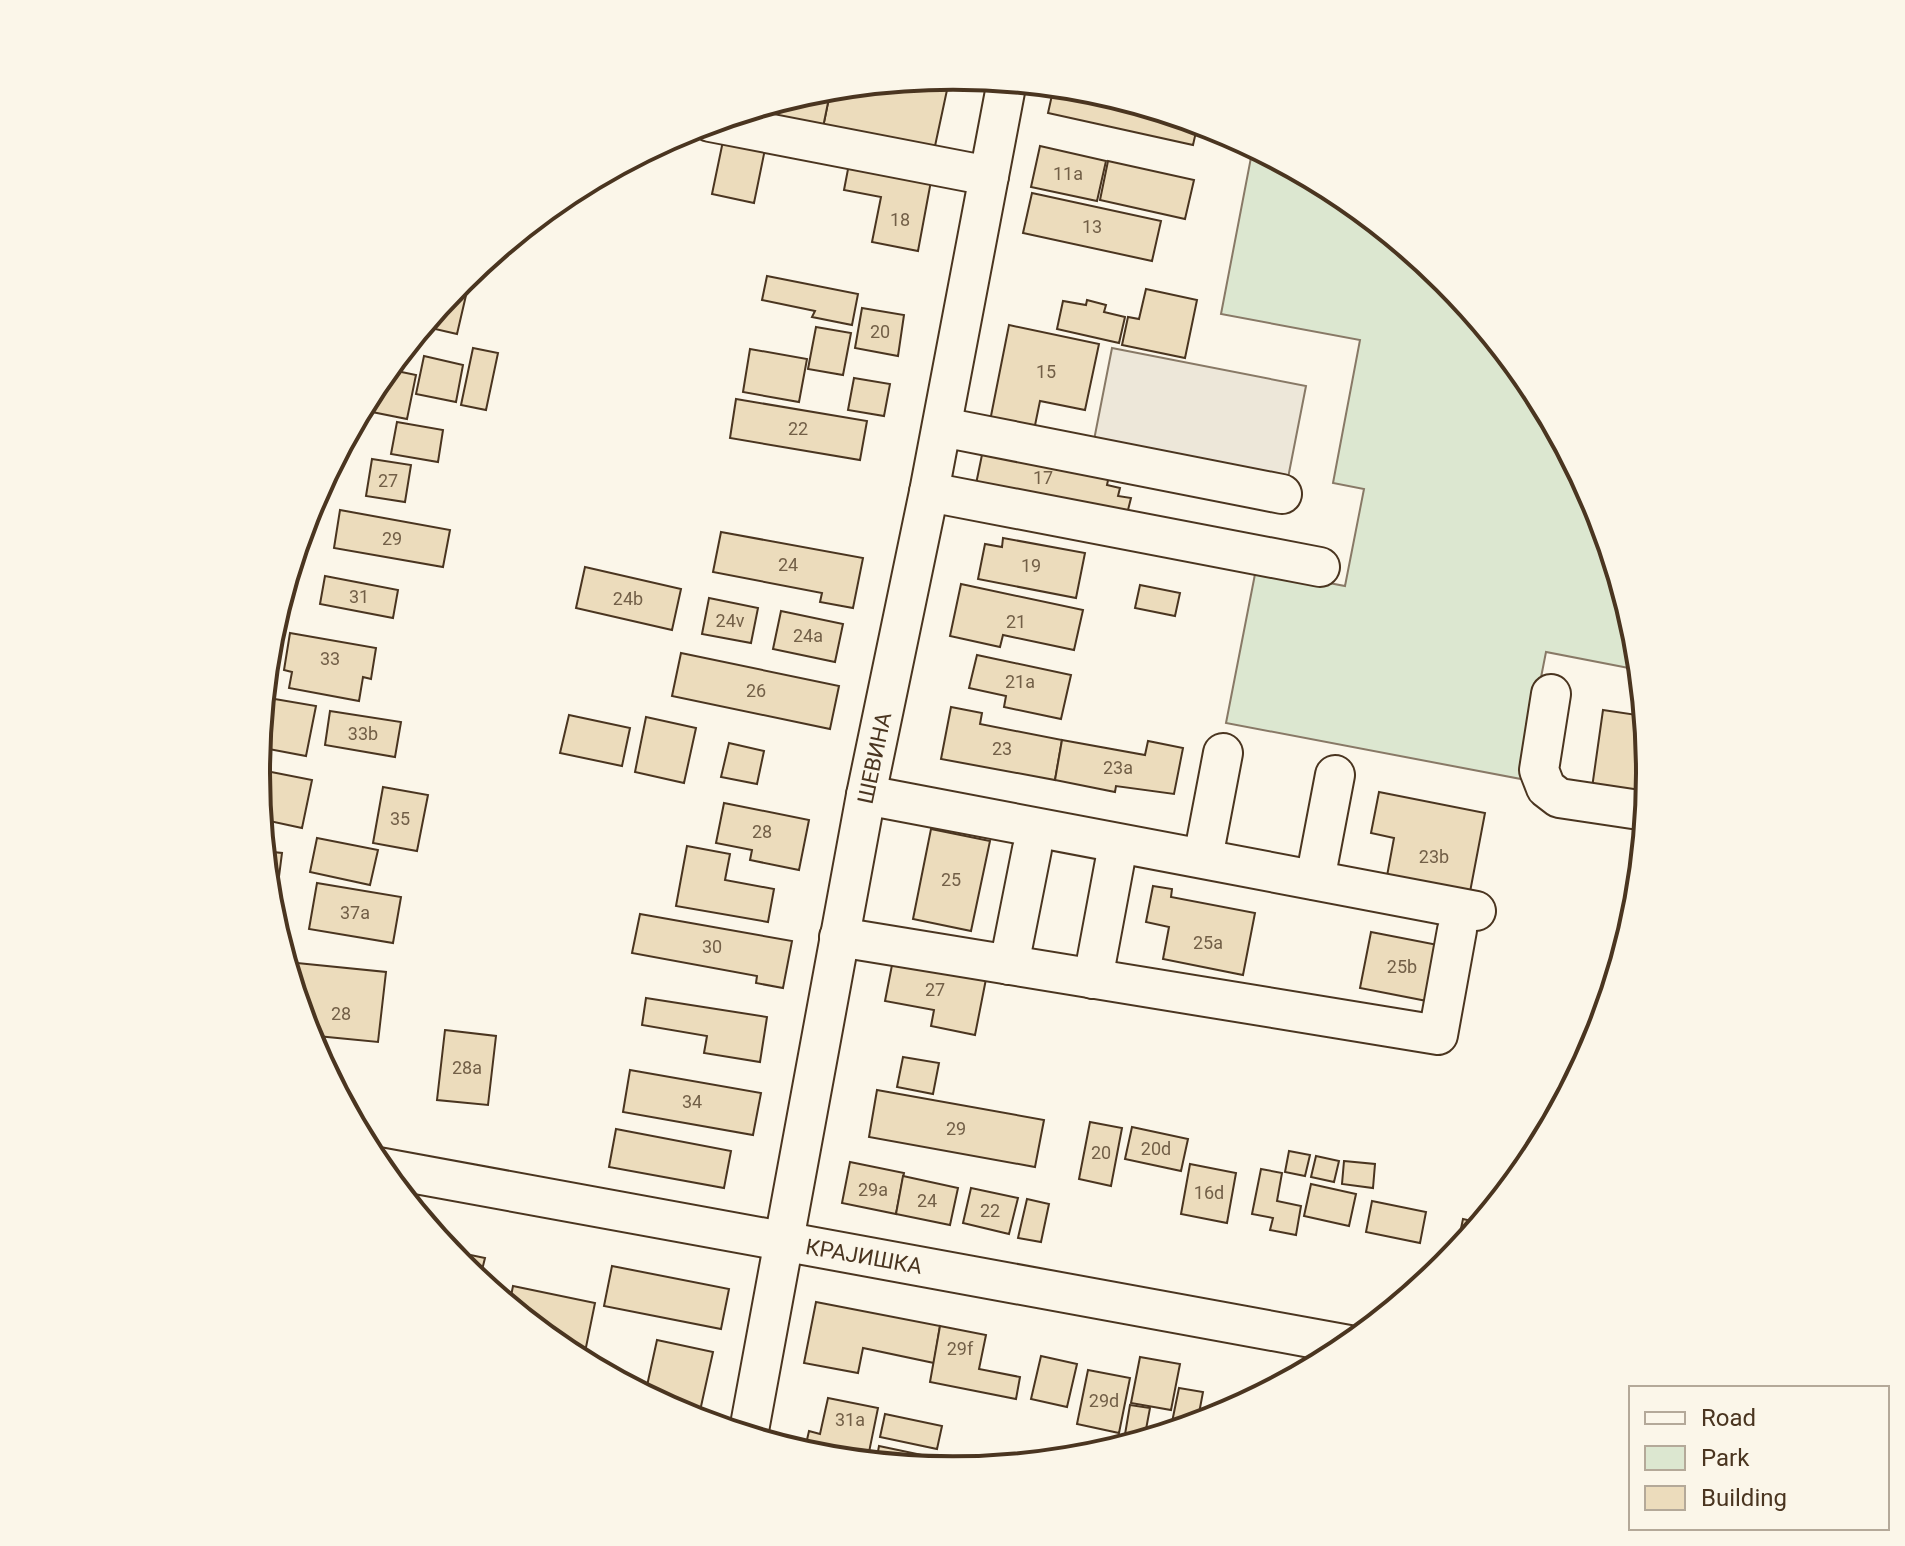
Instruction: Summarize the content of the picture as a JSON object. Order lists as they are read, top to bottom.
{
  "streets": {
    "street": ["ШЕВИНА", "КРАЈИШКА"]
  },
  "crossings": [
    ["ШЕВИНА", "КРАЈИШКА"]
  ],
  "house_numbers": [
    "11a",
    "18",
    "13",
    "20",
    "15",
    "22",
    "17",
    "27",
    "29",
    "24",
    "19",
    "31",
    "24b",
    "24v",
    "21",
    "24a",
    "33",
    "21a",
    "26",
    "33b",
    "23",
    "23a",
    "35",
    "28",
    "23b",
    "25",
    "37a",
    "25a",
    "30",
    "25b",
    "27",
    "28",
    "28a",
    "34",
    "29",
    "20d",
    "20",
    "29a",
    "16d",
    "24",
    "22",
    "29f",
    "29d",
    "31a"
  ],
  "legend": ["Road", "Park", "Building"]
}
